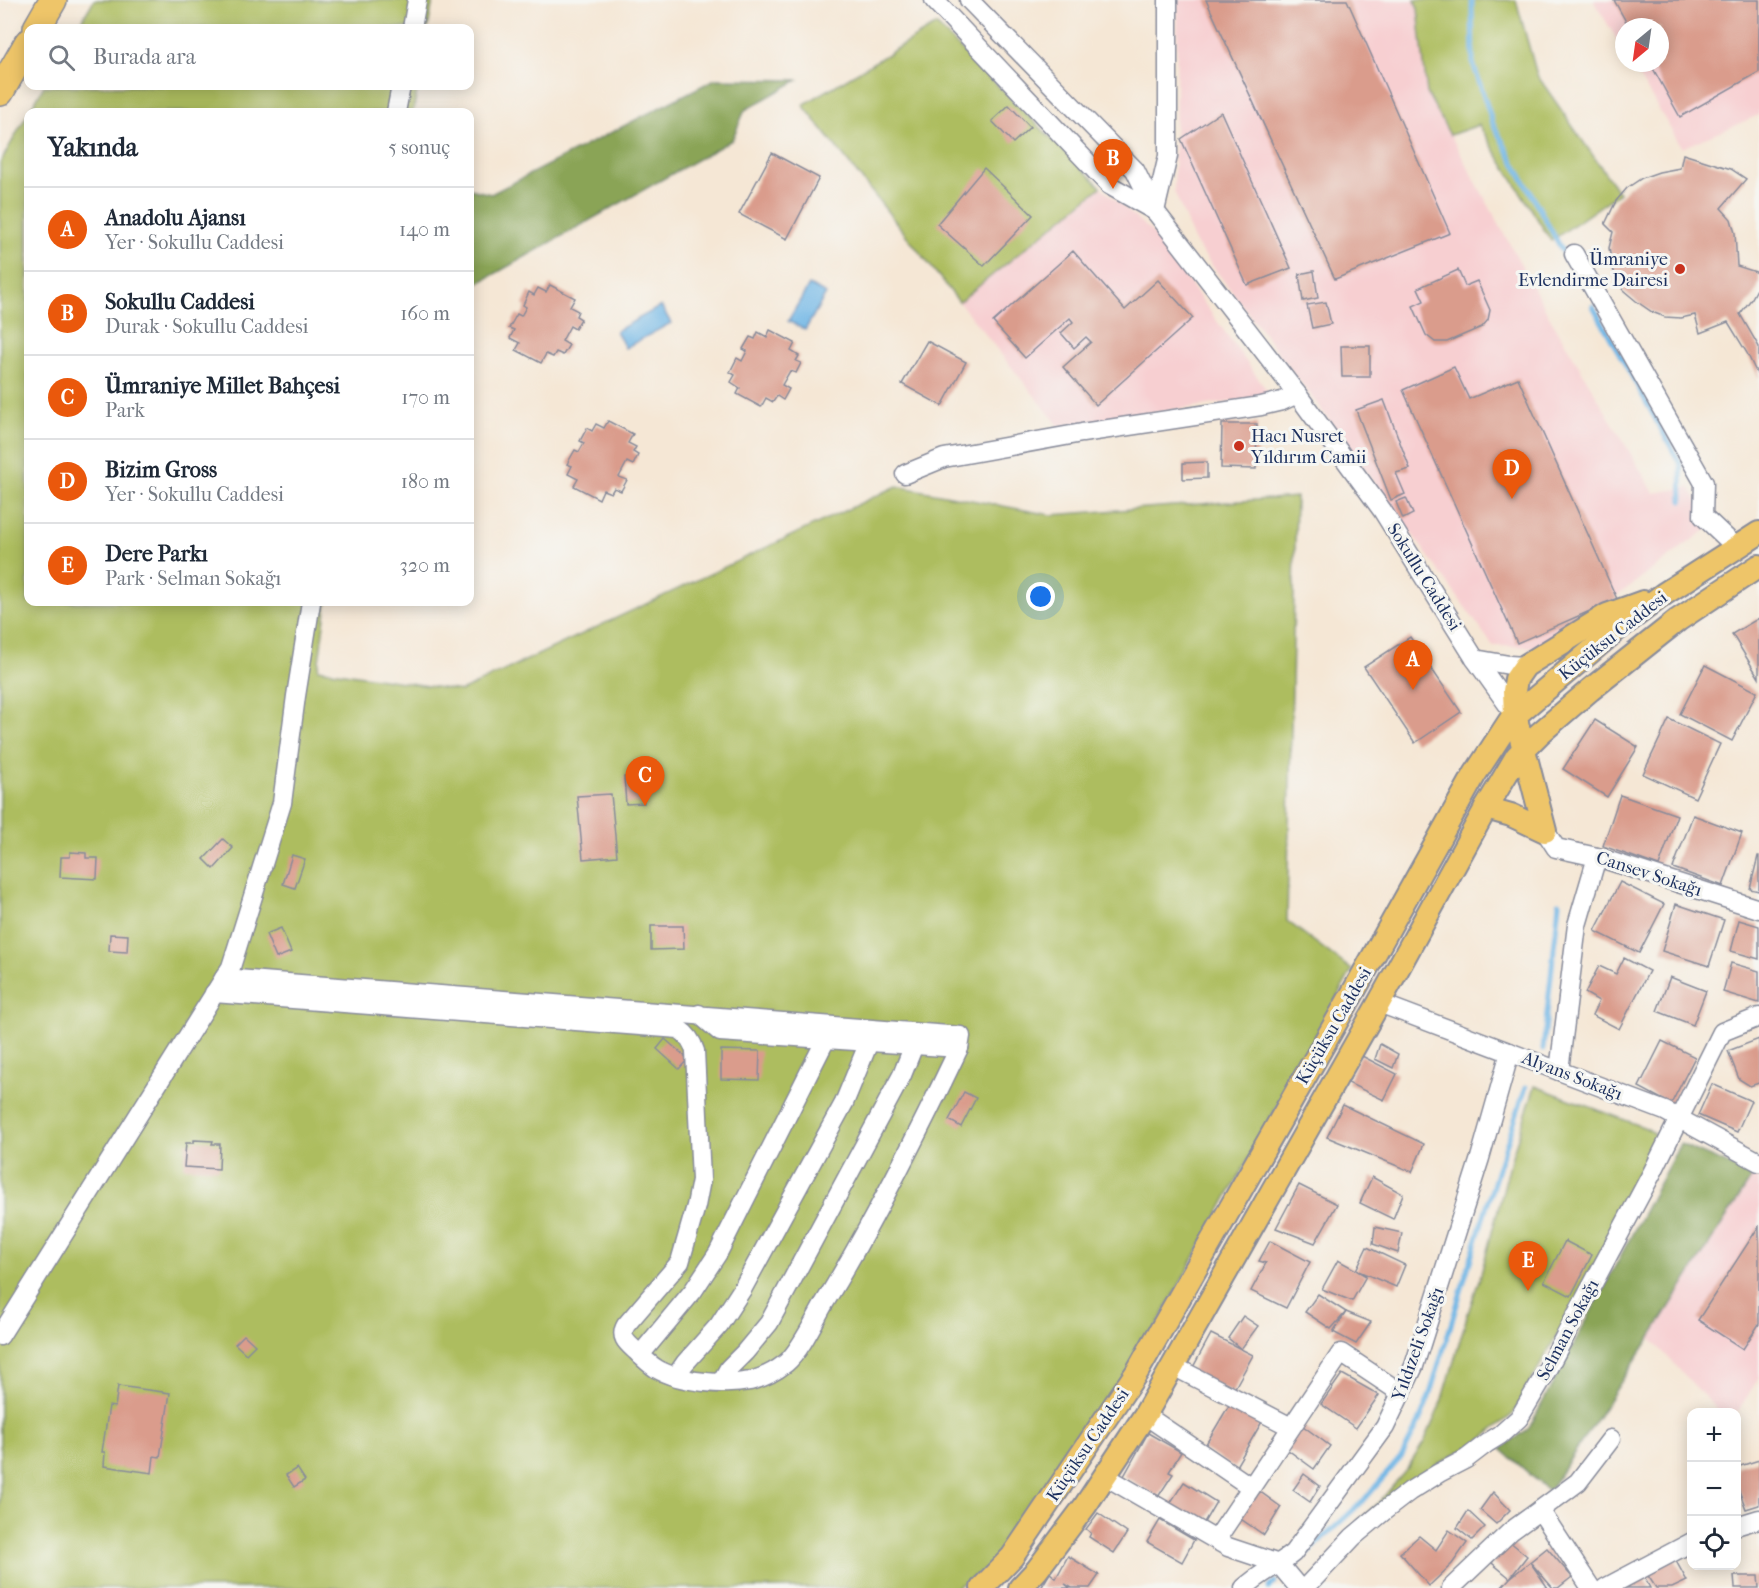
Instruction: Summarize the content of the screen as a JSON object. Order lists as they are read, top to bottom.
{
  "streets": {
    "main road": ["Küçüksu Caddesi"],
    "street": [
      "Sokullu Caddesi",
      "Cansev Sokağı",
      "Alyans Sokağı",
      "Selman Sokağı",
      "Yıldızeli Sokağı"
    ]
  },
  "crossings": [
    ["Sokullu Caddesi", "Küçüksu Caddesi"],
    ["Küçüksu Caddesi", "Alyans Sokağı"],
    ["Alyans Sokağı", "Selman Sokağı"],
    ["Alyans Sokağı", "Yıldızeli Sokağı"]
  ],
  "places": ["Ümraniye Evlendirme Dairesi", "Hacı Nusret Yıldırım Camii"],
  "north": "bottom left",
  "page": {
    "search": "Burada ara",
    "heading": ["Yakında", "5 sonuç"],
    "pins": [
      "B",
      "D",
      "A",
      "C",
      "E"
    ],
    "list": [
      {
        "mark": "A",
        "name": "Anadolu Ajansı",
        "note": "Yer · Sokullu Caddesi",
        "value": "140 m"
      },
      {
        "mark": "B",
        "name": "Sokullu Caddesi",
        "note": "Durak · Sokullu Caddesi",
        "value": "160 m"
      },
      {
        "mark": "C",
        "name": "Ümraniye Millet Bahçesi",
        "note": "Park",
        "value": "170 m"
      },
      {
        "mark": "D",
        "name": "Bizim Gross",
        "note": "Yer · Sokullu Caddesi",
        "value": "180 m"
      },
      {
        "mark": "E",
        "name": "Dere Parkı",
        "note": "Park · Selman Sokağı",
        "value": "320 m"
      }
    ],
    "map_buttons": ["+", "−"]
  }
}
